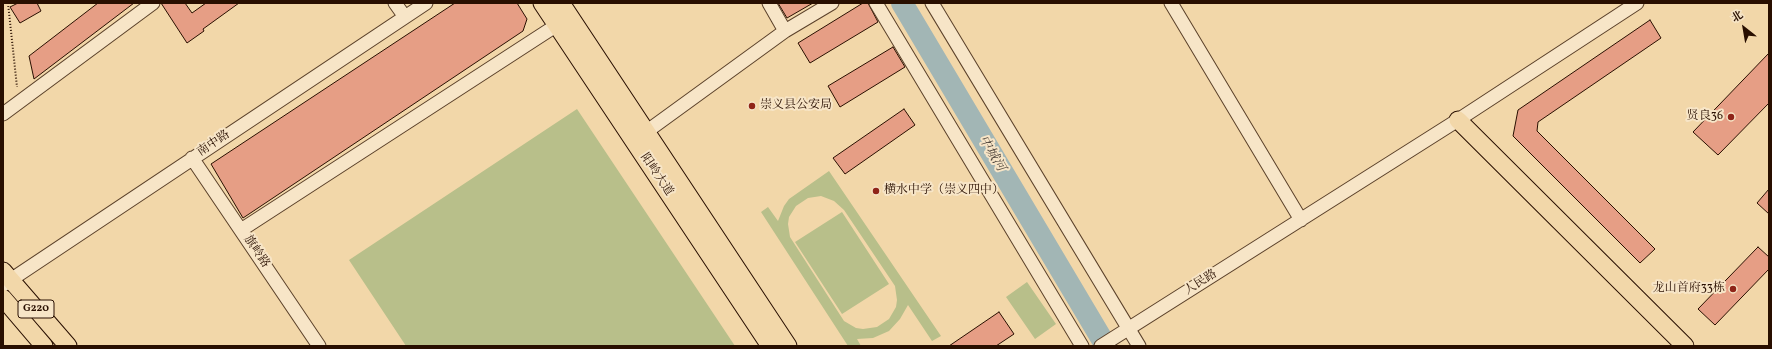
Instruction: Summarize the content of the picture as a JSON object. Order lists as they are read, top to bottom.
{
  "streets": {
    "main road": ["阳岭大道", "G220"],
    "street": ["南中路", "旗岭路", "人民路"]
  },
  "crossings": [
    ["南中路", "旗岭路"],
    ["南中路", "G220"]
  ],
  "water": ["中城河"],
  "places": [
    "崇义县公安局",
    "贤良36",
    "横水中学（崇义四中）",
    "龙山首府33栋"
  ],
  "north": "top left"
}
